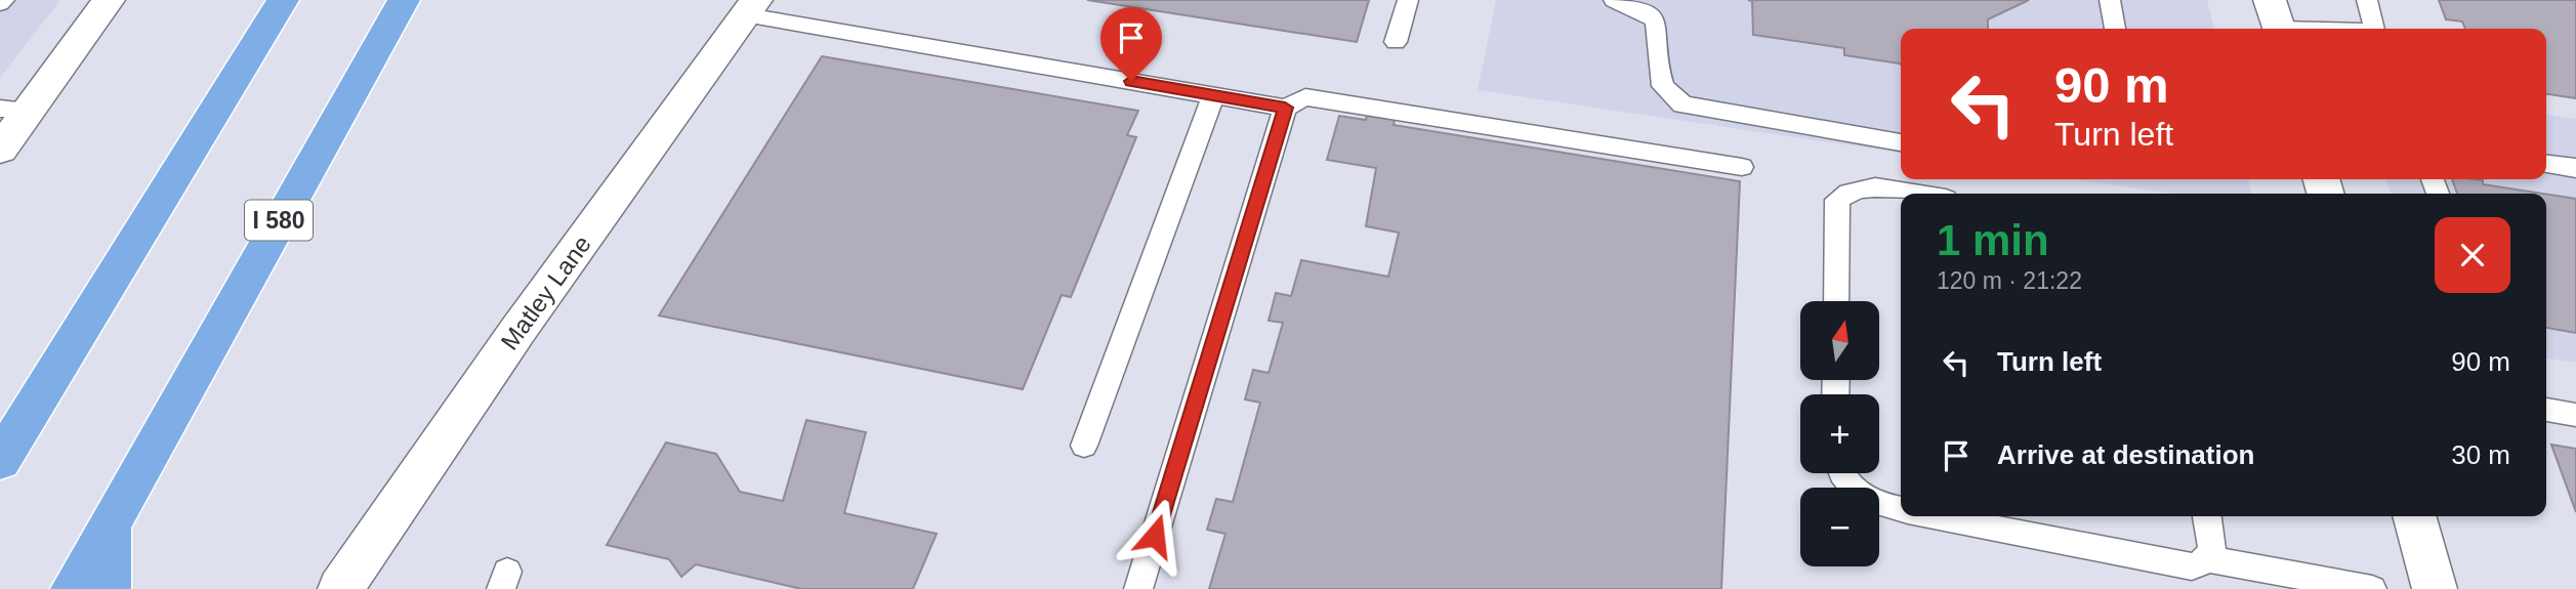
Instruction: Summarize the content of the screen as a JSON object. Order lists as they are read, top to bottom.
{
  "streets": {
    "highway": ["I 580"],
    "street": ["Matley Lane"]
  },
  "north": "top",
  "page": {
    "turn": ["90 m", "Turn left"],
    "heading": ["1 min", "120 m · 21:22"],
    "map_buttons": ["+", "−"],
    "list": [
      {
        "name": "Turn left",
        "value": "90 m"
      },
      {
        "name": "Arrive at destination",
        "value": "30 m"
      }
    ]
  }
}
